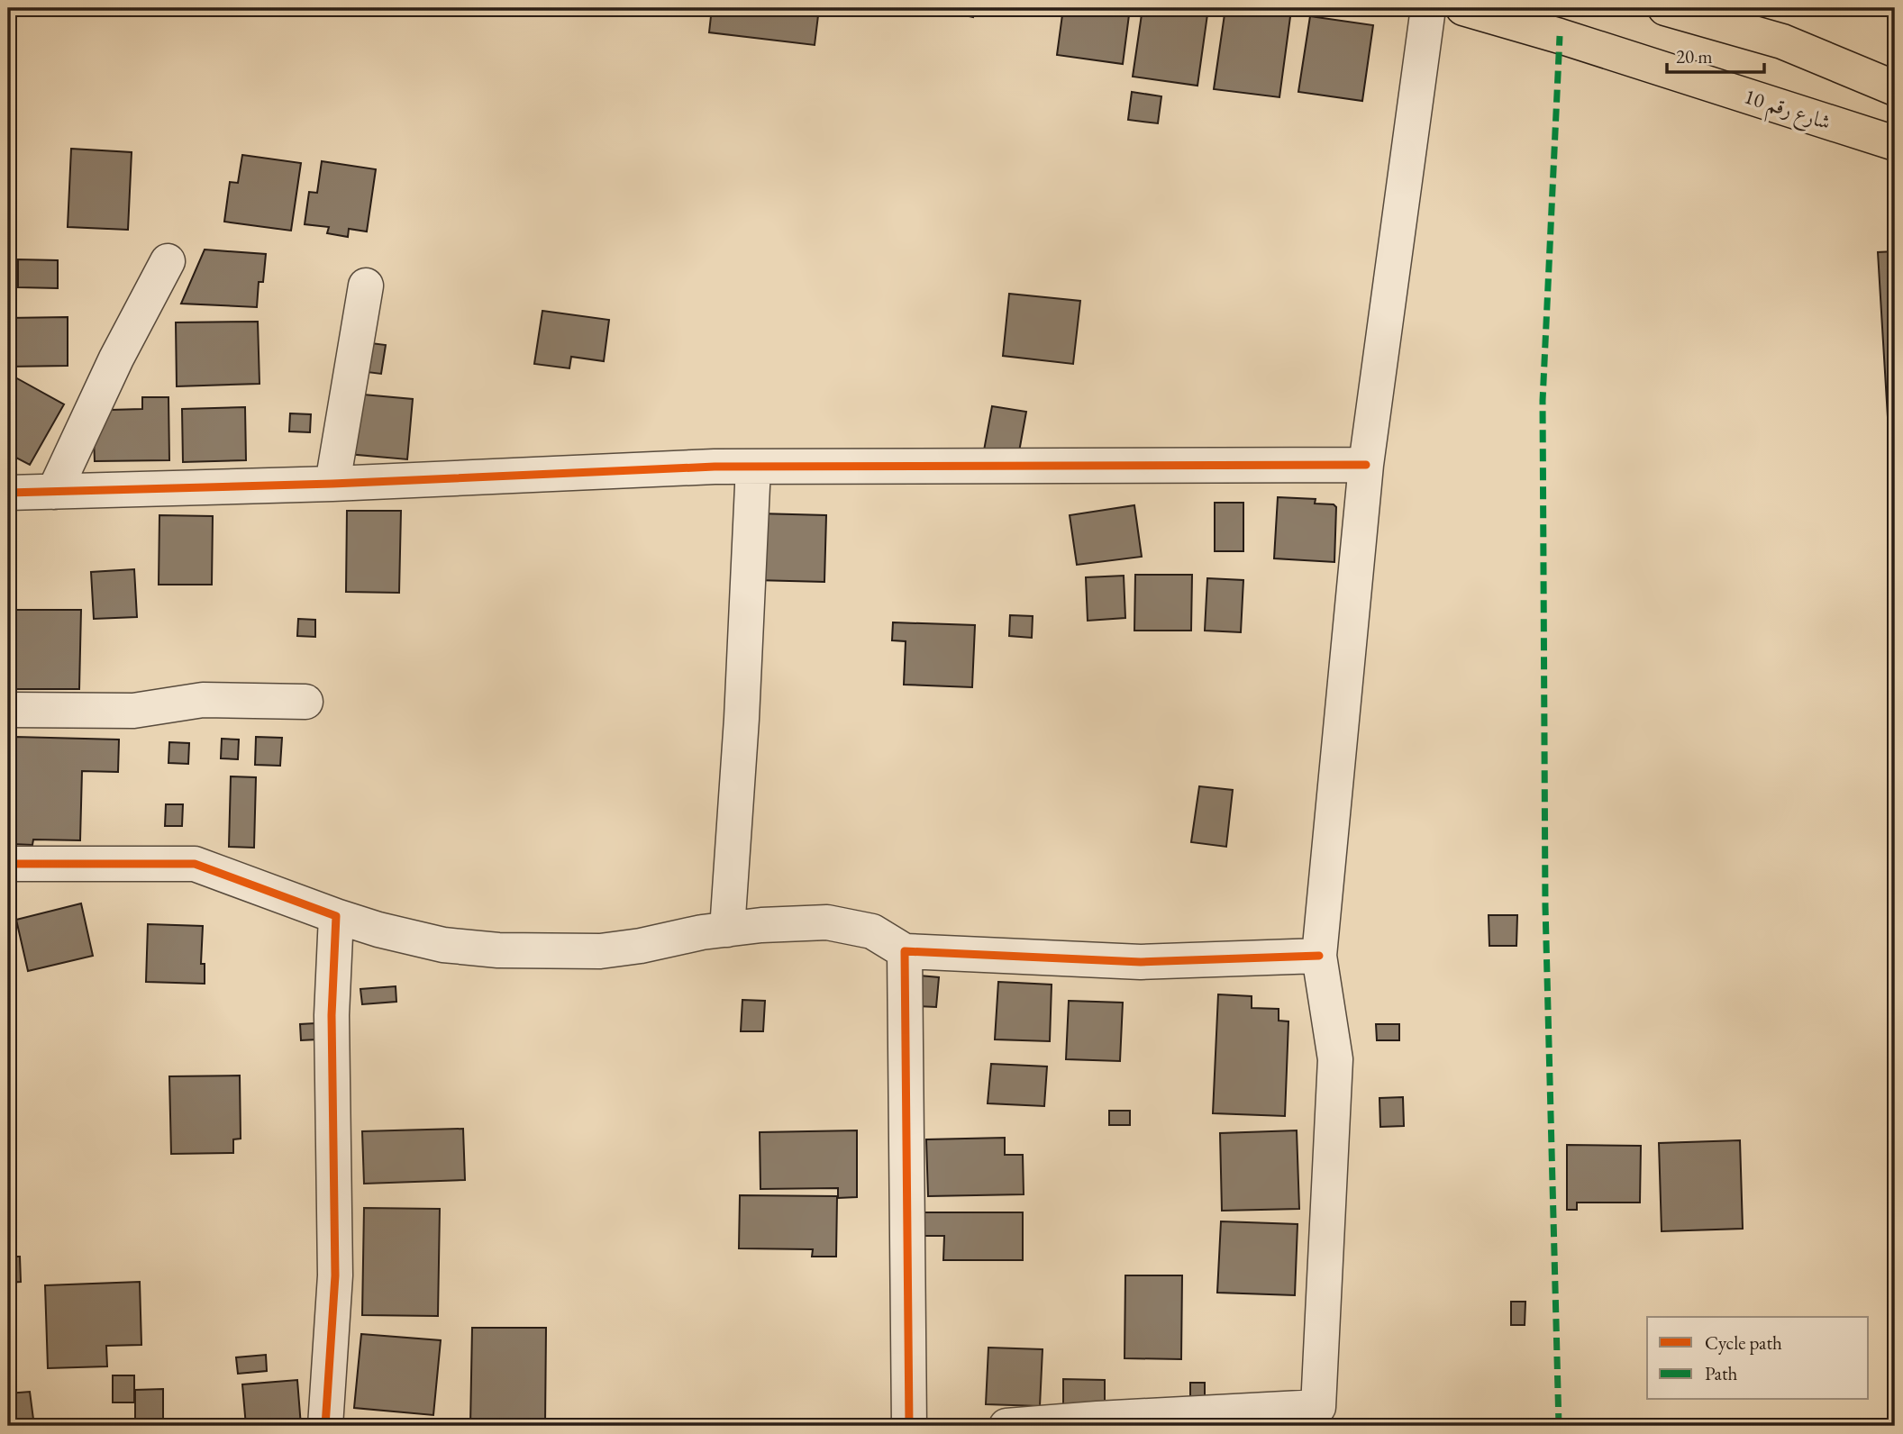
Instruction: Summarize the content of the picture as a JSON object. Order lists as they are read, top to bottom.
{
  "streets": {
    "main road": ["شارع رقم 10"]
  },
  "legend": ["Cycle path", "Path"],
  "scale_bar": "20 m"
}
